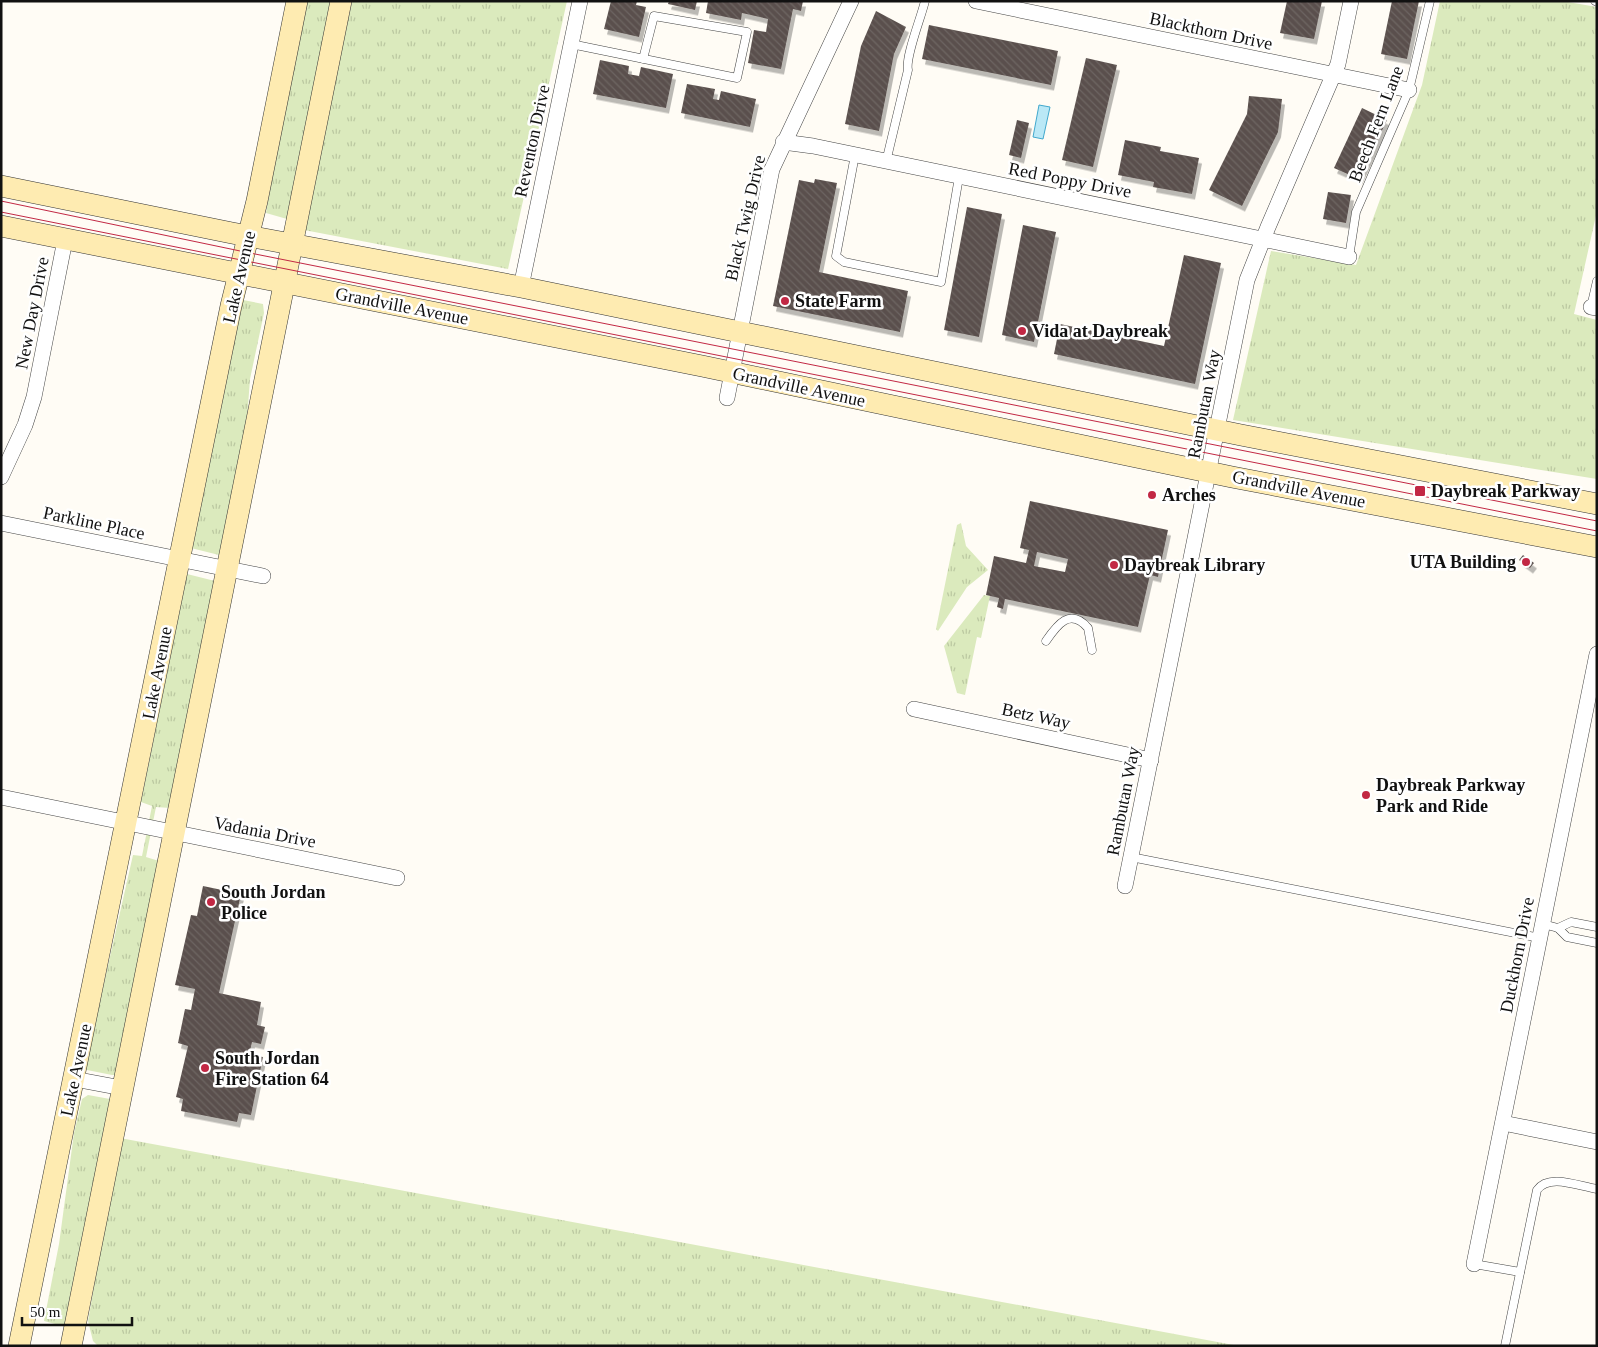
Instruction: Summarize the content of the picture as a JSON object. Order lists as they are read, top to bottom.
{
  "streets": {
    "street": [
      "Blackthorn Drive",
      "Reventon Drive",
      "Red Poppy Drive",
      "Black Twig Drive",
      "Lake Avenue",
      "Grandville Avenue",
      "New Day Drive",
      "Rambutan Way",
      "Parkline Place",
      "Betz Way",
      "Vadania Drive",
      "Duckhorn Drive"
    ],
    "lane": ["Beech Fern Lane"]
  },
  "crossings": [
    ["Blackthorn Drive", "Beech Fern Lane"],
    ["Blackthorn Drive", "Rambutan Way"],
    ["Beech Fern Lane", "Red Poppy Drive"],
    ["Red Poppy Drive", "Black Twig Drive"],
    ["Red Poppy Drive", "Rambutan Way"],
    ["Black Twig Drive", "Grandville Avenue"],
    ["Lake Avenue", "Grandville Avenue"],
    ["Lake Avenue", "Parkline Place"],
    ["Lake Avenue", "Vadania Drive"],
    ["Grandville Avenue", "New Day Drive"],
    ["Grandville Avenue", "Rambutan Way"],
    ["Rambutan Way", "Betz Way"]
  ],
  "places": {
    "other": [
      "State Farm",
      "Vida at Daybreak",
      "Arches",
      "UTA Building",
      "Daybreak Library",
      "Daybreak Parkway Park and Ride",
      "South Jordan Police",
      "South Jordan Fire Station 64"
    ],
    "transit": ["Daybreak Parkway"]
  },
  "scale_bar": "50 m"
}
